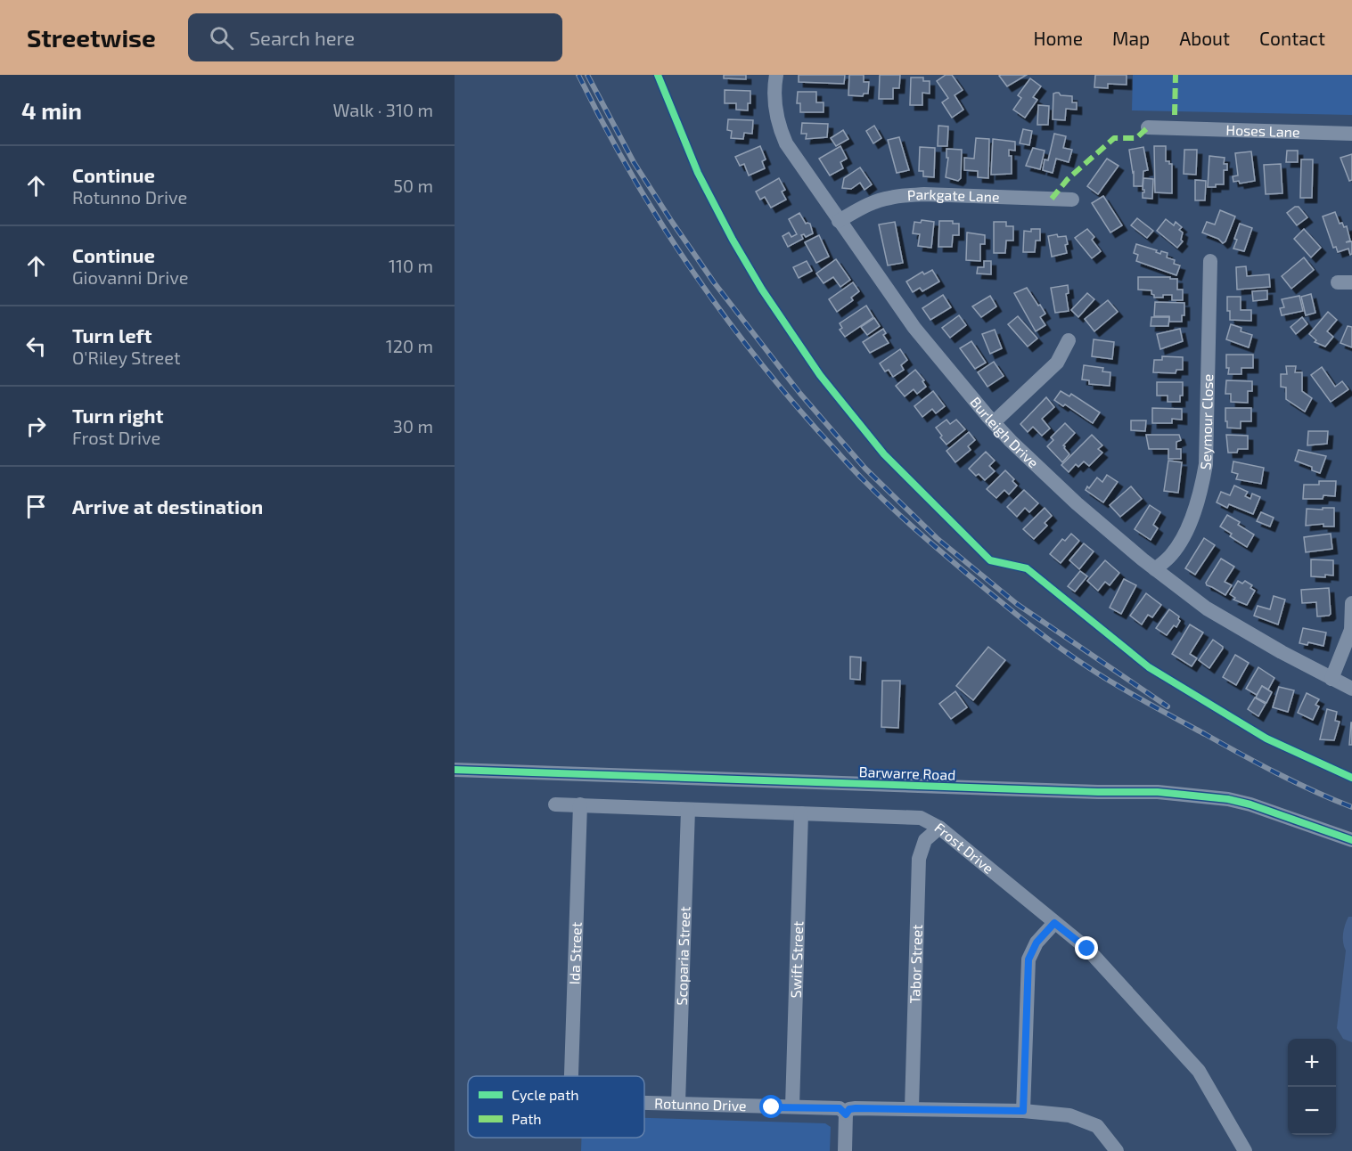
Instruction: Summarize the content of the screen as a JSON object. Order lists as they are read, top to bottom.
{
  "streets": {
    "street": [
      "Hoses Lane",
      "Parkgate Lane",
      "Seymour Close",
      "Burleigh Drive",
      "Barwarre Road",
      "Frost Drive",
      "Ida Street",
      "Scoparia Street",
      "Swift Street",
      "Tabor Street",
      "Rotunno Drive"
    ]
  },
  "crossings": [
    ["Parkgate Lane", "Burleigh Drive"],
    ["Seymour Close", "Burleigh Drive"],
    ["Frost Drive", "Ida Street"],
    ["Frost Drive", "Scoparia Street"],
    ["Frost Drive", "Swift Street"],
    ["Frost Drive", "Tabor Street"],
    ["Scoparia Street", "Rotunno Drive"],
    ["Swift Street", "Rotunno Drive"]
  ],
  "legend": ["Cycle path", "Path"],
  "page": {
    "header": "Streetwise",
    "search": "Search here",
    "nav": [
      "Home",
      "Map",
      "About",
      "Contact"
    ],
    "heading": ["4 min", "Walk · 310 m"],
    "list": [
      ["Continue", "Rotunno Drive", "50 m"],
      ["Continue", "Giovanni Drive", "110 m"],
      ["Turn left", "O'Riley Street", "120 m"],
      ["Turn right", "Frost Drive", "30 m"],
      "Arrive at destination"
    ],
    "map_buttons": ["+", "−"]
  }
}
